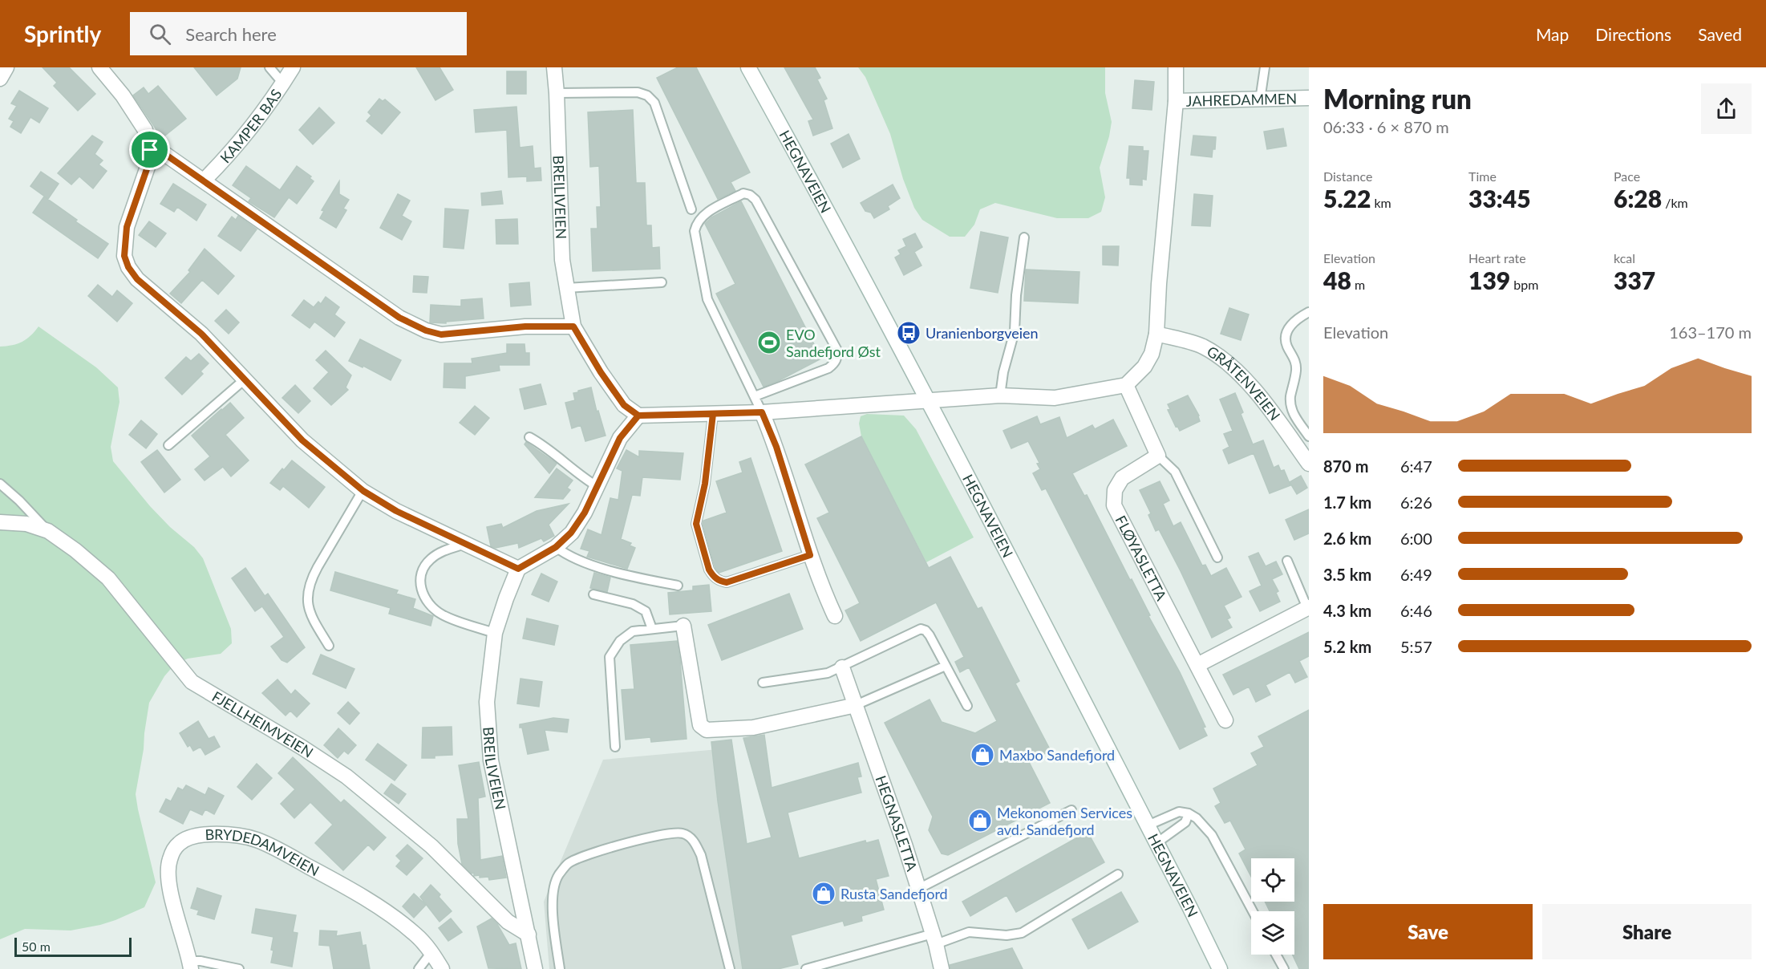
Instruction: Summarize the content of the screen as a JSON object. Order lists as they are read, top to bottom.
{
  "streets": {
    "street": [
      "JAHREDAMMEN",
      "KAMPER BAS",
      "HEGNAVEIEN",
      "BREILIVEIEN",
      "GRÅTENVEIEN",
      "FLØYASLETTA",
      "FJELLHEIMVEIEN",
      "HEGNASLETTA",
      "BRYDEDAMVEIEN"
    ]
  },
  "crossings": [
    ["BREILIVEIEN", "FJELLHEIMVEIEN"]
  ],
  "places": {
    "bus stop": ["Uranienborgveien"],
    "sports": ["EVO Sandefjord Øst"],
    "shop": ["Maxbo Sandefjord", "Mekonomen Services avd. Sandefjord", "Rusta Sandefjord"]
  },
  "scale_bar": "50 m",
  "page": {
    "header": "Sprintly",
    "search": "Search here",
    "nav": ["Map", "Directions", "Saved"],
    "heading": ["Morning run", "06:33 · 6 × 870 m"],
    "stats": [
      ["Distance", "5.22 km"],
      ["Time", "33:45"],
      ["Pace", "6:28 /km"],
      ["Elevation", "48 m"],
      ["Heart rate", "139 bpm"],
      ["kcal", "337"]
    ],
    "chart": ["Elevation", "163–170 m"],
    "list": [
      {
        "name": "870 m",
        "note": "6:47"
      },
      {
        "name": "1.7 km",
        "note": "6:26"
      },
      {
        "name": "2.6 km",
        "note": "6:00"
      },
      {
        "name": "3.5 km",
        "note": "6:49"
      },
      {
        "name": "4.3 km",
        "note": "6:46"
      },
      {
        "name": "5.2 km",
        "note": "5:57"
      }
    ],
    "buttons": ["Save", "Share"],
    "scale": "50 m"
  }
}
